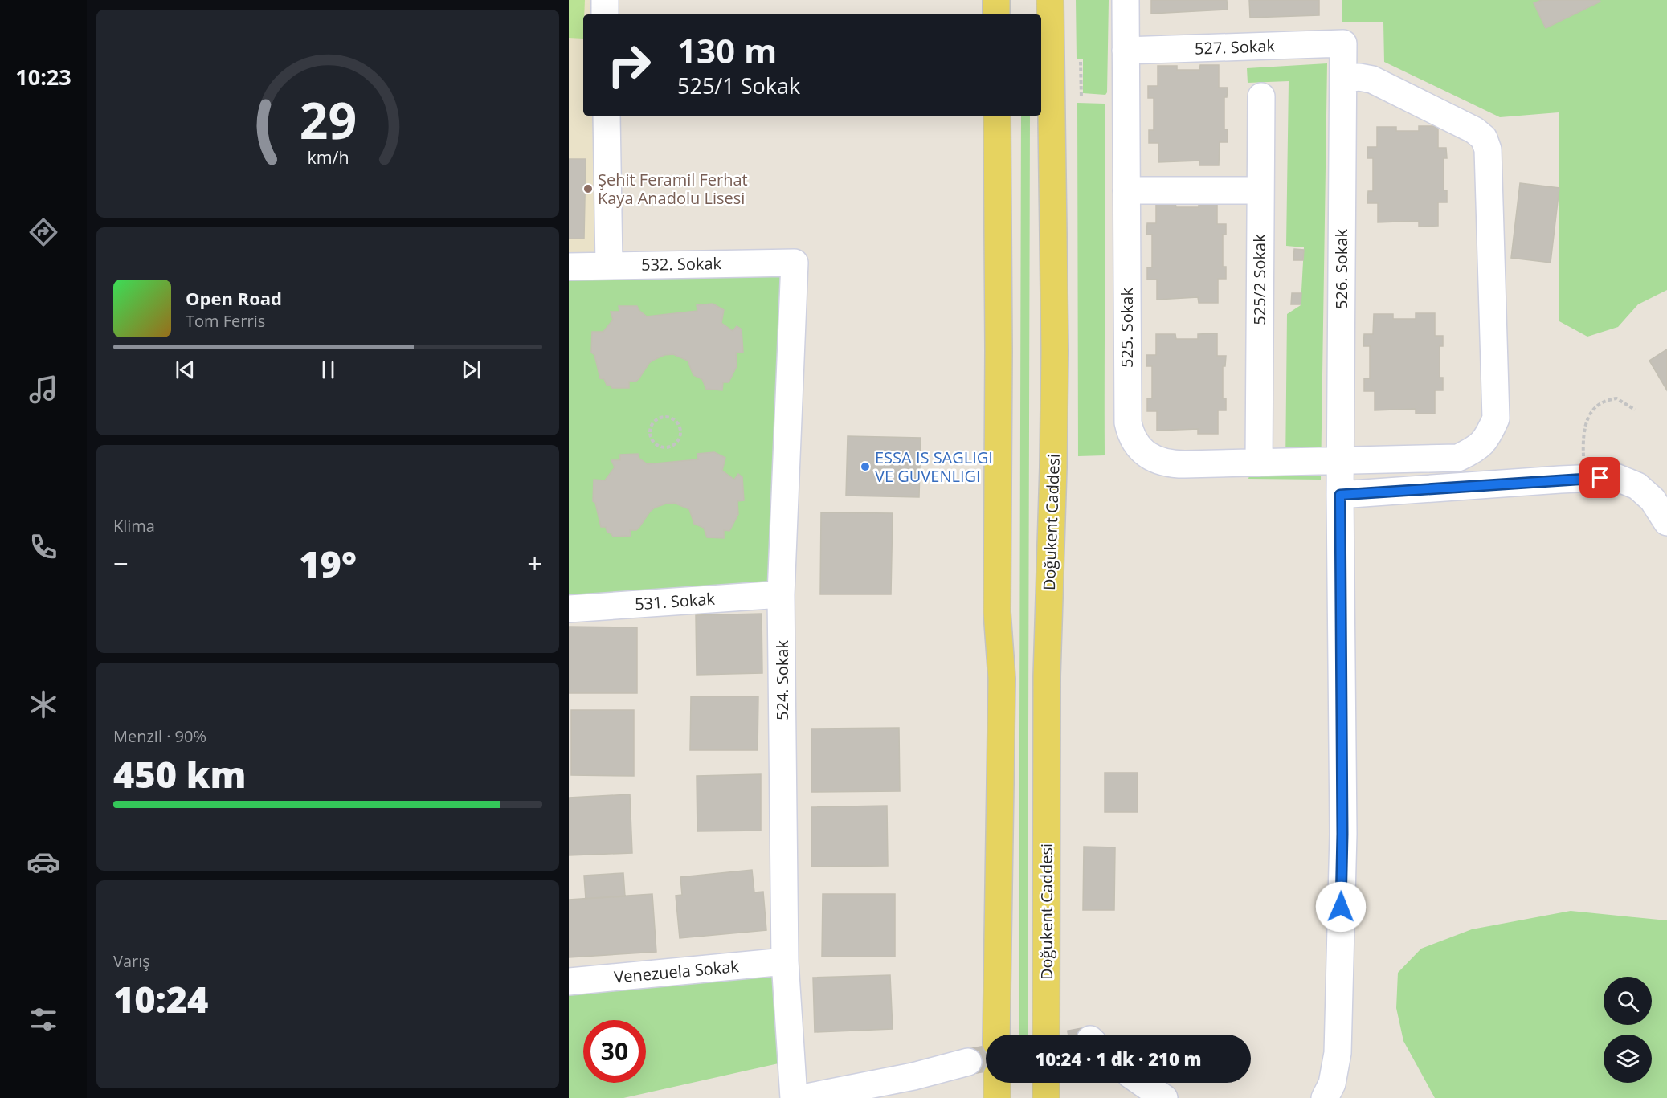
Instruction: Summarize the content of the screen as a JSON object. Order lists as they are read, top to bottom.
{
  "streets": {
    "main road": ["Doğukent Caddesi"],
    "street": [
      "527. Sokak",
      "532. Sokak",
      "526. Sokak",
      "525/2 Sokak",
      "525. Sokak",
      "531. Sokak",
      "524. Sokak",
      "Venezuela Sokak"
    ]
  },
  "crossings": [
    ["527. Sokak", "526. Sokak"],
    ["527. Sokak", "525. Sokak"],
    ["532. Sokak", "524. Sokak"],
    ["526. Sokak", "525. Sokak"],
    ["525/2 Sokak", "525. Sokak"],
    ["531. Sokak", "524. Sokak"],
    ["524. Sokak", "Venezuela Sokak"]
  ],
  "places": ["Şehit Feramil Ferhat Kaya Anadolu Lisesi", "ESSA IS SAGLIGI VE GUVENLIGI"],
  "page": {
    "tabs": "10:23",
    "turn": ["130 m", "525/1 Sokak"],
    "song": ["Open Road", "Tom Ferris"],
    "tile": [
      "Klima",
      ["Menzil · 90%", "450 km"],
      ["Varış", "10:24"]
    ],
    "heat": ["−", "19°", "+"],
    "limit": "30",
    "trip": "10:24 · 1 dk · 210 m",
    "gauge": ["29", "km/h"]
  }
}
